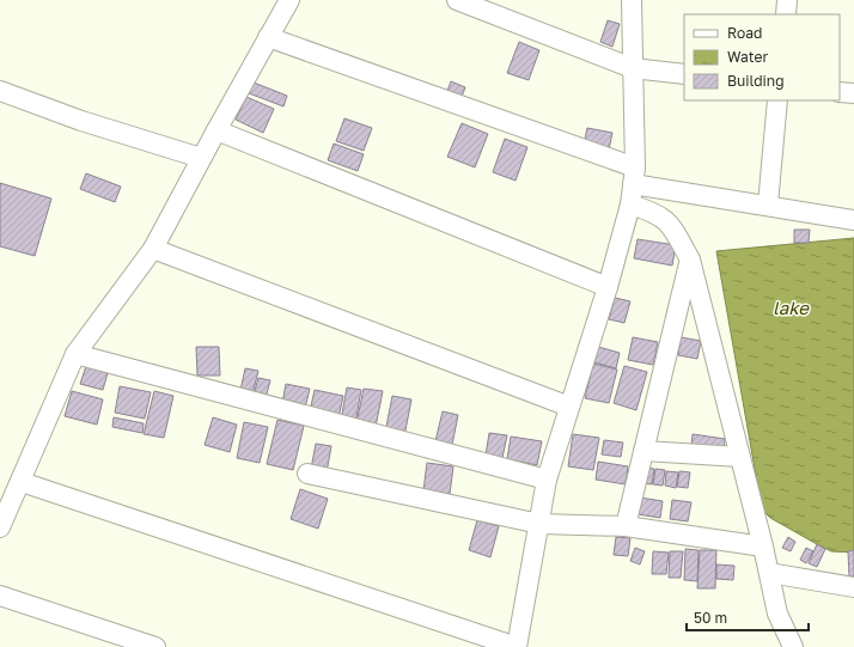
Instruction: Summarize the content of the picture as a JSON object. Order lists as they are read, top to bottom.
{
  "water": ["lake"],
  "legend": ["Road", "Water", "Building"],
  "scale_bar": "50 m"
}
